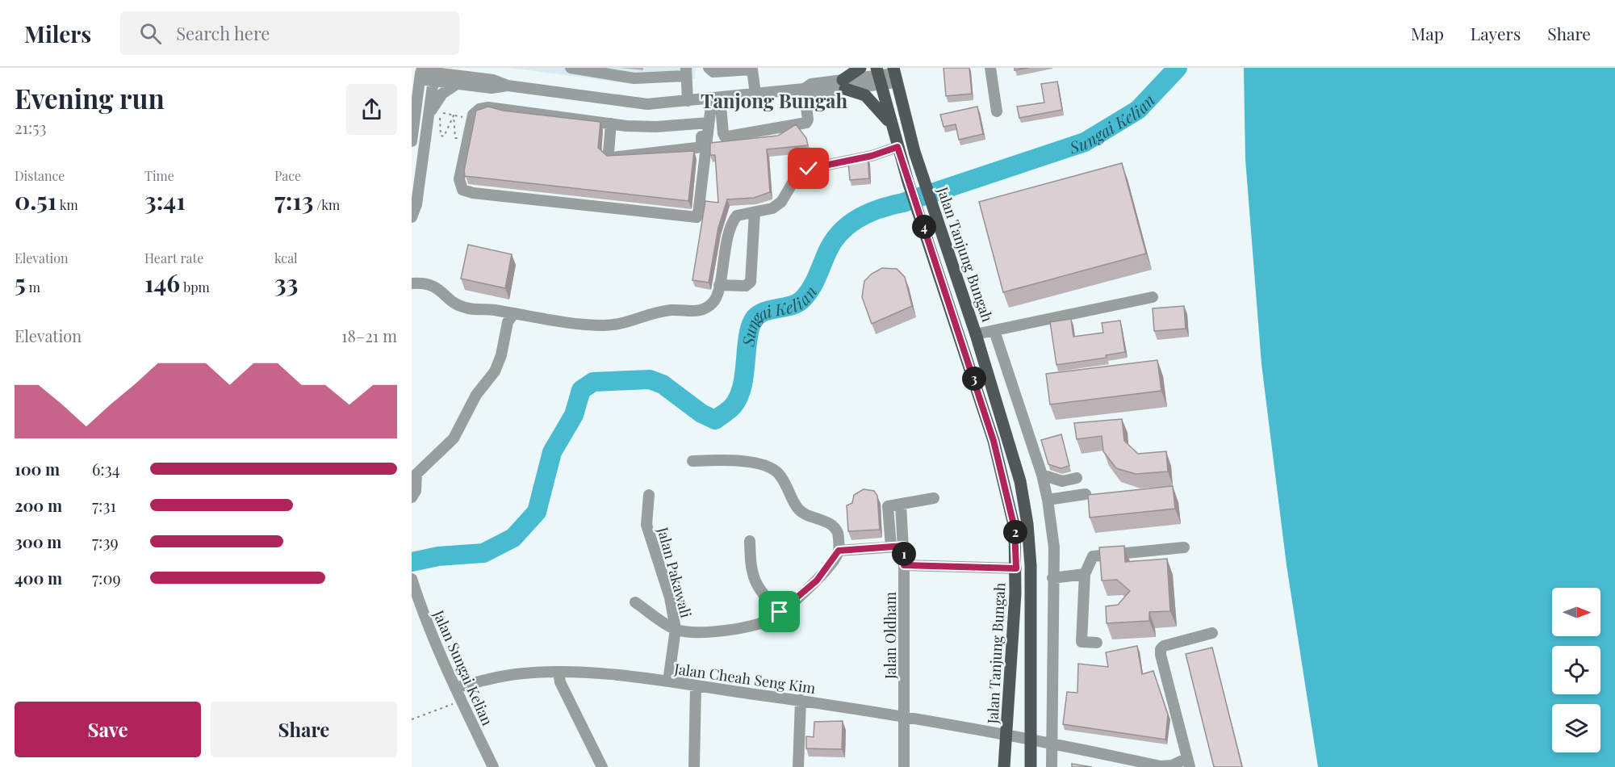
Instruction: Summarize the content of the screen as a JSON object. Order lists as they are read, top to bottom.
{
  "streets": {
    "main road": ["Jalan Tanjung Bungah"],
    "street": [
      "Jalan Pakawali",
      "Jalan Oldham",
      "Jalan Sungai Kelian",
      "Jalan Cheah Seng Kim"
    ]
  },
  "crossings": [
    ["Jalan Tanjung Bungah", "Jalan Cheah Seng Kim"],
    ["Jalan Pakawali", "Jalan Cheah Seng Kim"],
    ["Jalan Oldham", "Jalan Cheah Seng Kim"],
    ["Jalan Sungai Kelian", "Jalan Cheah Seng Kim"]
  ],
  "districts": ["Tanjong Bungah"],
  "water": ["Sungai Kelian"],
  "north": "right",
  "page": {
    "header": "Milers",
    "search": "Search here",
    "nav": ["Map", "Layers", "Share"],
    "heading": ["Evening run", "21:53"],
    "stats": [
      ["Distance", "0.51 km"],
      ["Time", "3:41"],
      ["Pace", "7:13 /km"],
      ["Elevation", "5 m"],
      ["Heart rate", "146 bpm"],
      ["kcal", "33"]
    ],
    "pins": [
      "4",
      "3",
      "2",
      "1"
    ],
    "chart": ["Elevation", "18–21 m"],
    "list": [
      {
        "name": "100 m",
        "note": "6:34"
      },
      {
        "name": "200 m",
        "note": "7:31"
      },
      {
        "name": "300 m",
        "note": "7:39"
      },
      {
        "name": "400 m",
        "note": "7:09"
      }
    ],
    "buttons": ["Save", "Share"]
  }
}
